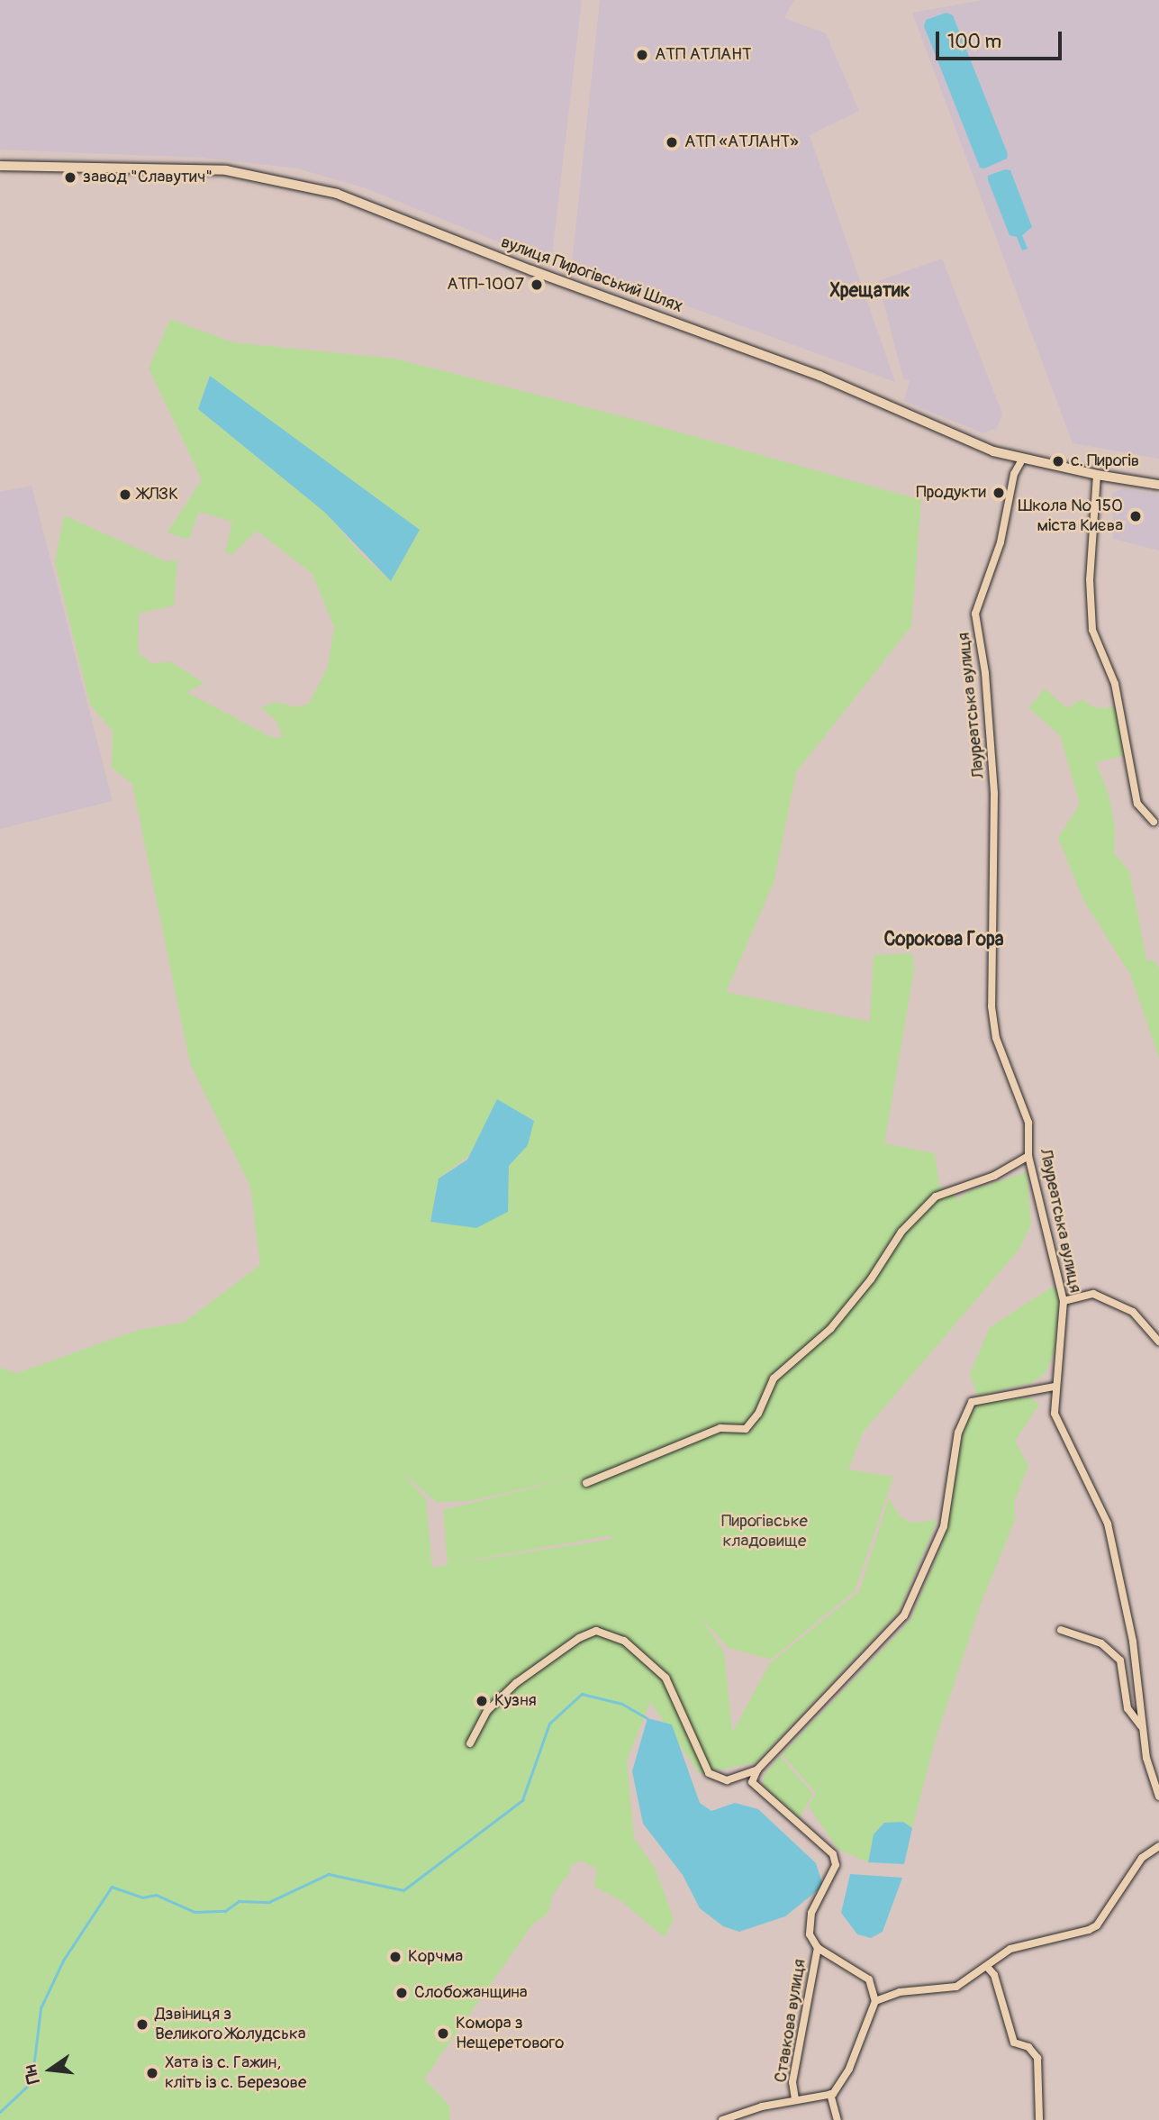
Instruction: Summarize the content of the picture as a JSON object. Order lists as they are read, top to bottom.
{
  "streets": {
    "street": ["вулиця Пирогівський Шлях", "Лауреатська вулиця", "Ставкова вулиця"]
  },
  "crossings": [
    ["вулиця Пирогівський Шлях", "Лауреатська вулиця"]
  ],
  "districts": ["Хрещатик", "Сорокова Гора"],
  "parks": ["Пирогівське кладовище"],
  "places": [
    "АТП АТЛАНТ",
    "АТП «АТЛАНТ»",
    "завод \"Славутич\"",
    "АТП-1007",
    "с. Пирогів",
    "Продукти",
    "ЖЛЗК",
    "Школа № 150 міста Києва",
    "Кузня",
    "Корчма",
    "Слобожанщина",
    "Дзвіниця з Великого Жолудська",
    "Комора з Нещеретового",
    "Хата із с. Гажин, кліть із с. Березове"
  ],
  "scale_bar": "100 m",
  "north": "left"
}
